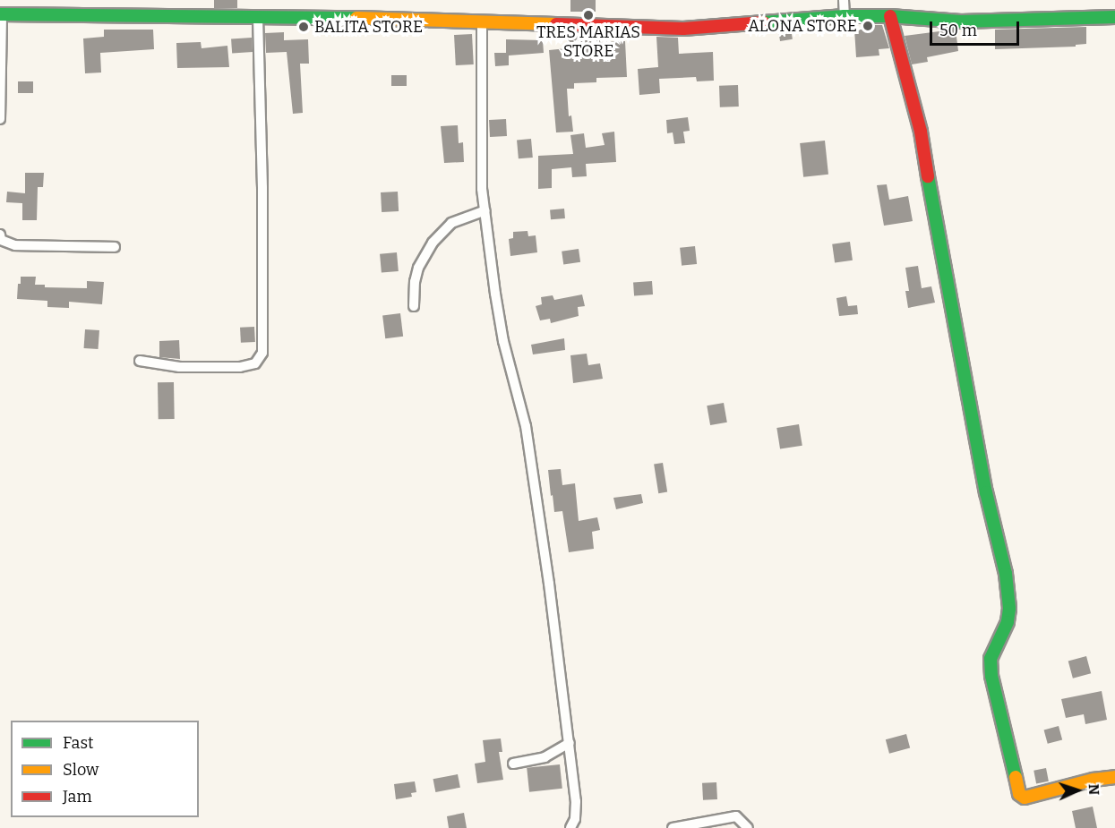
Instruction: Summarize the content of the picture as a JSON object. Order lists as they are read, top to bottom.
{
  "places": ["TRES MARIAS STORE", "ALONA STORE", "BALITA STORE"],
  "legend": ["Fast", "Slow", "Jam"],
  "scale_bar": "50 m",
  "north": "right"
}
